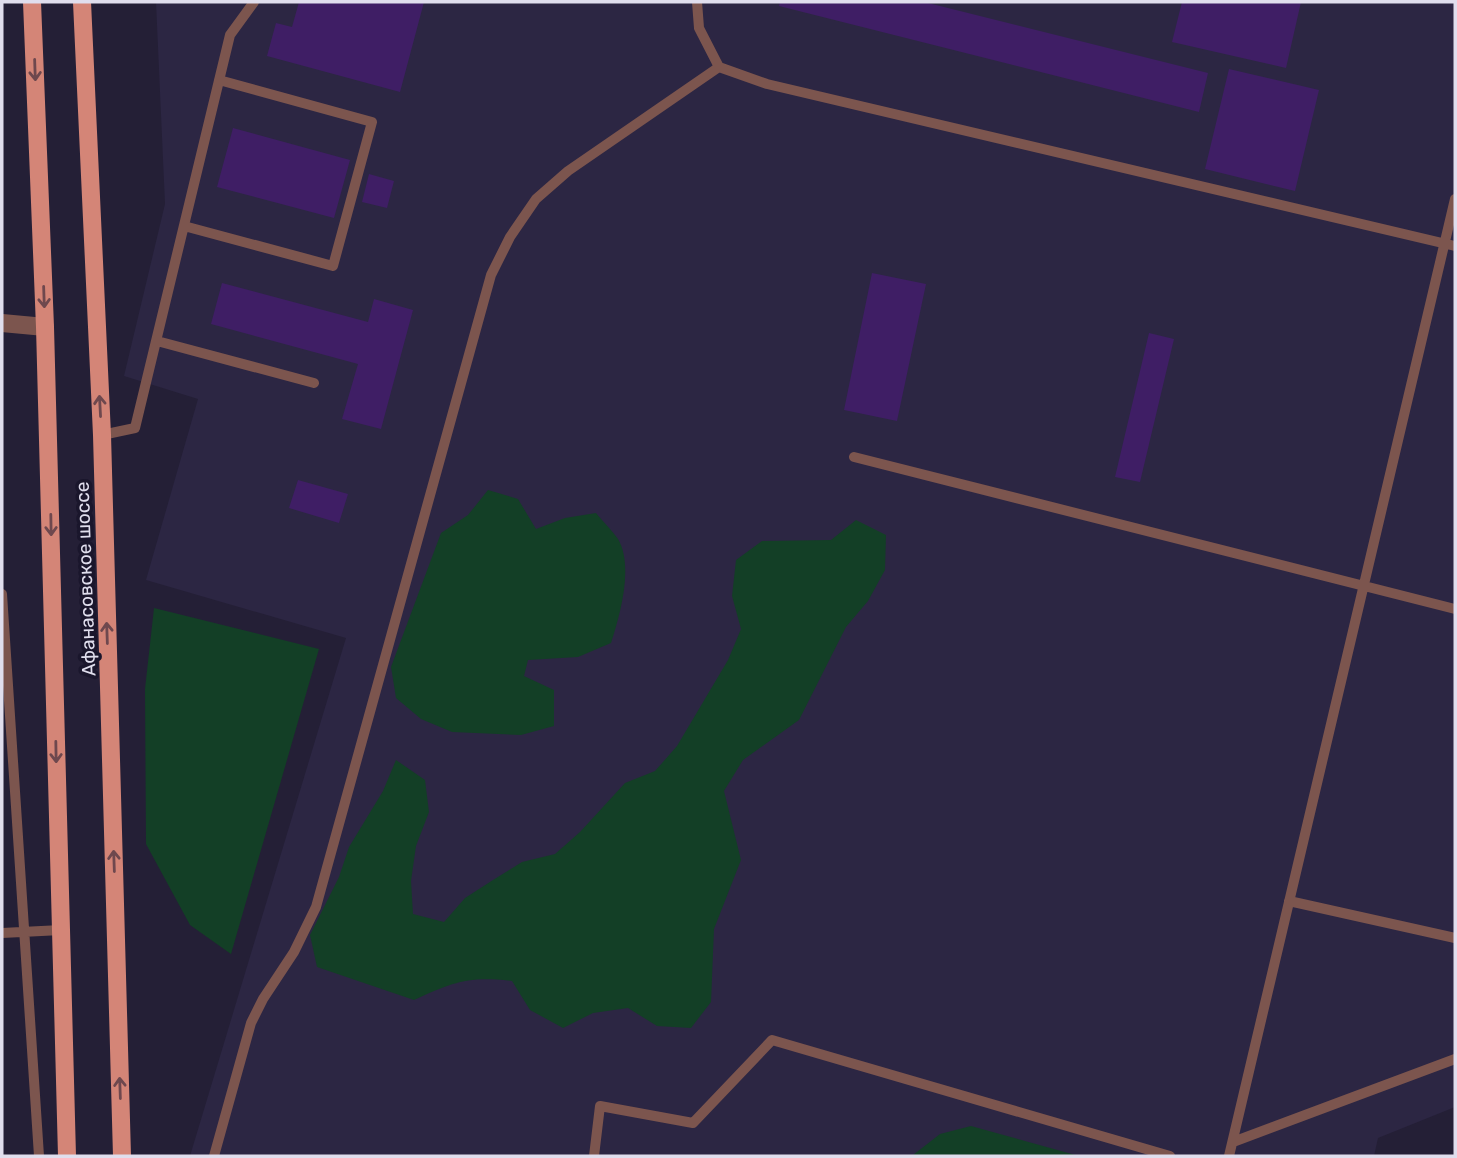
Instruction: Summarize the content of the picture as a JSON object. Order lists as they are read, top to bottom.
{
  "streets": {
    "main road": ["Афанасовское шоссе"]
  }
}
